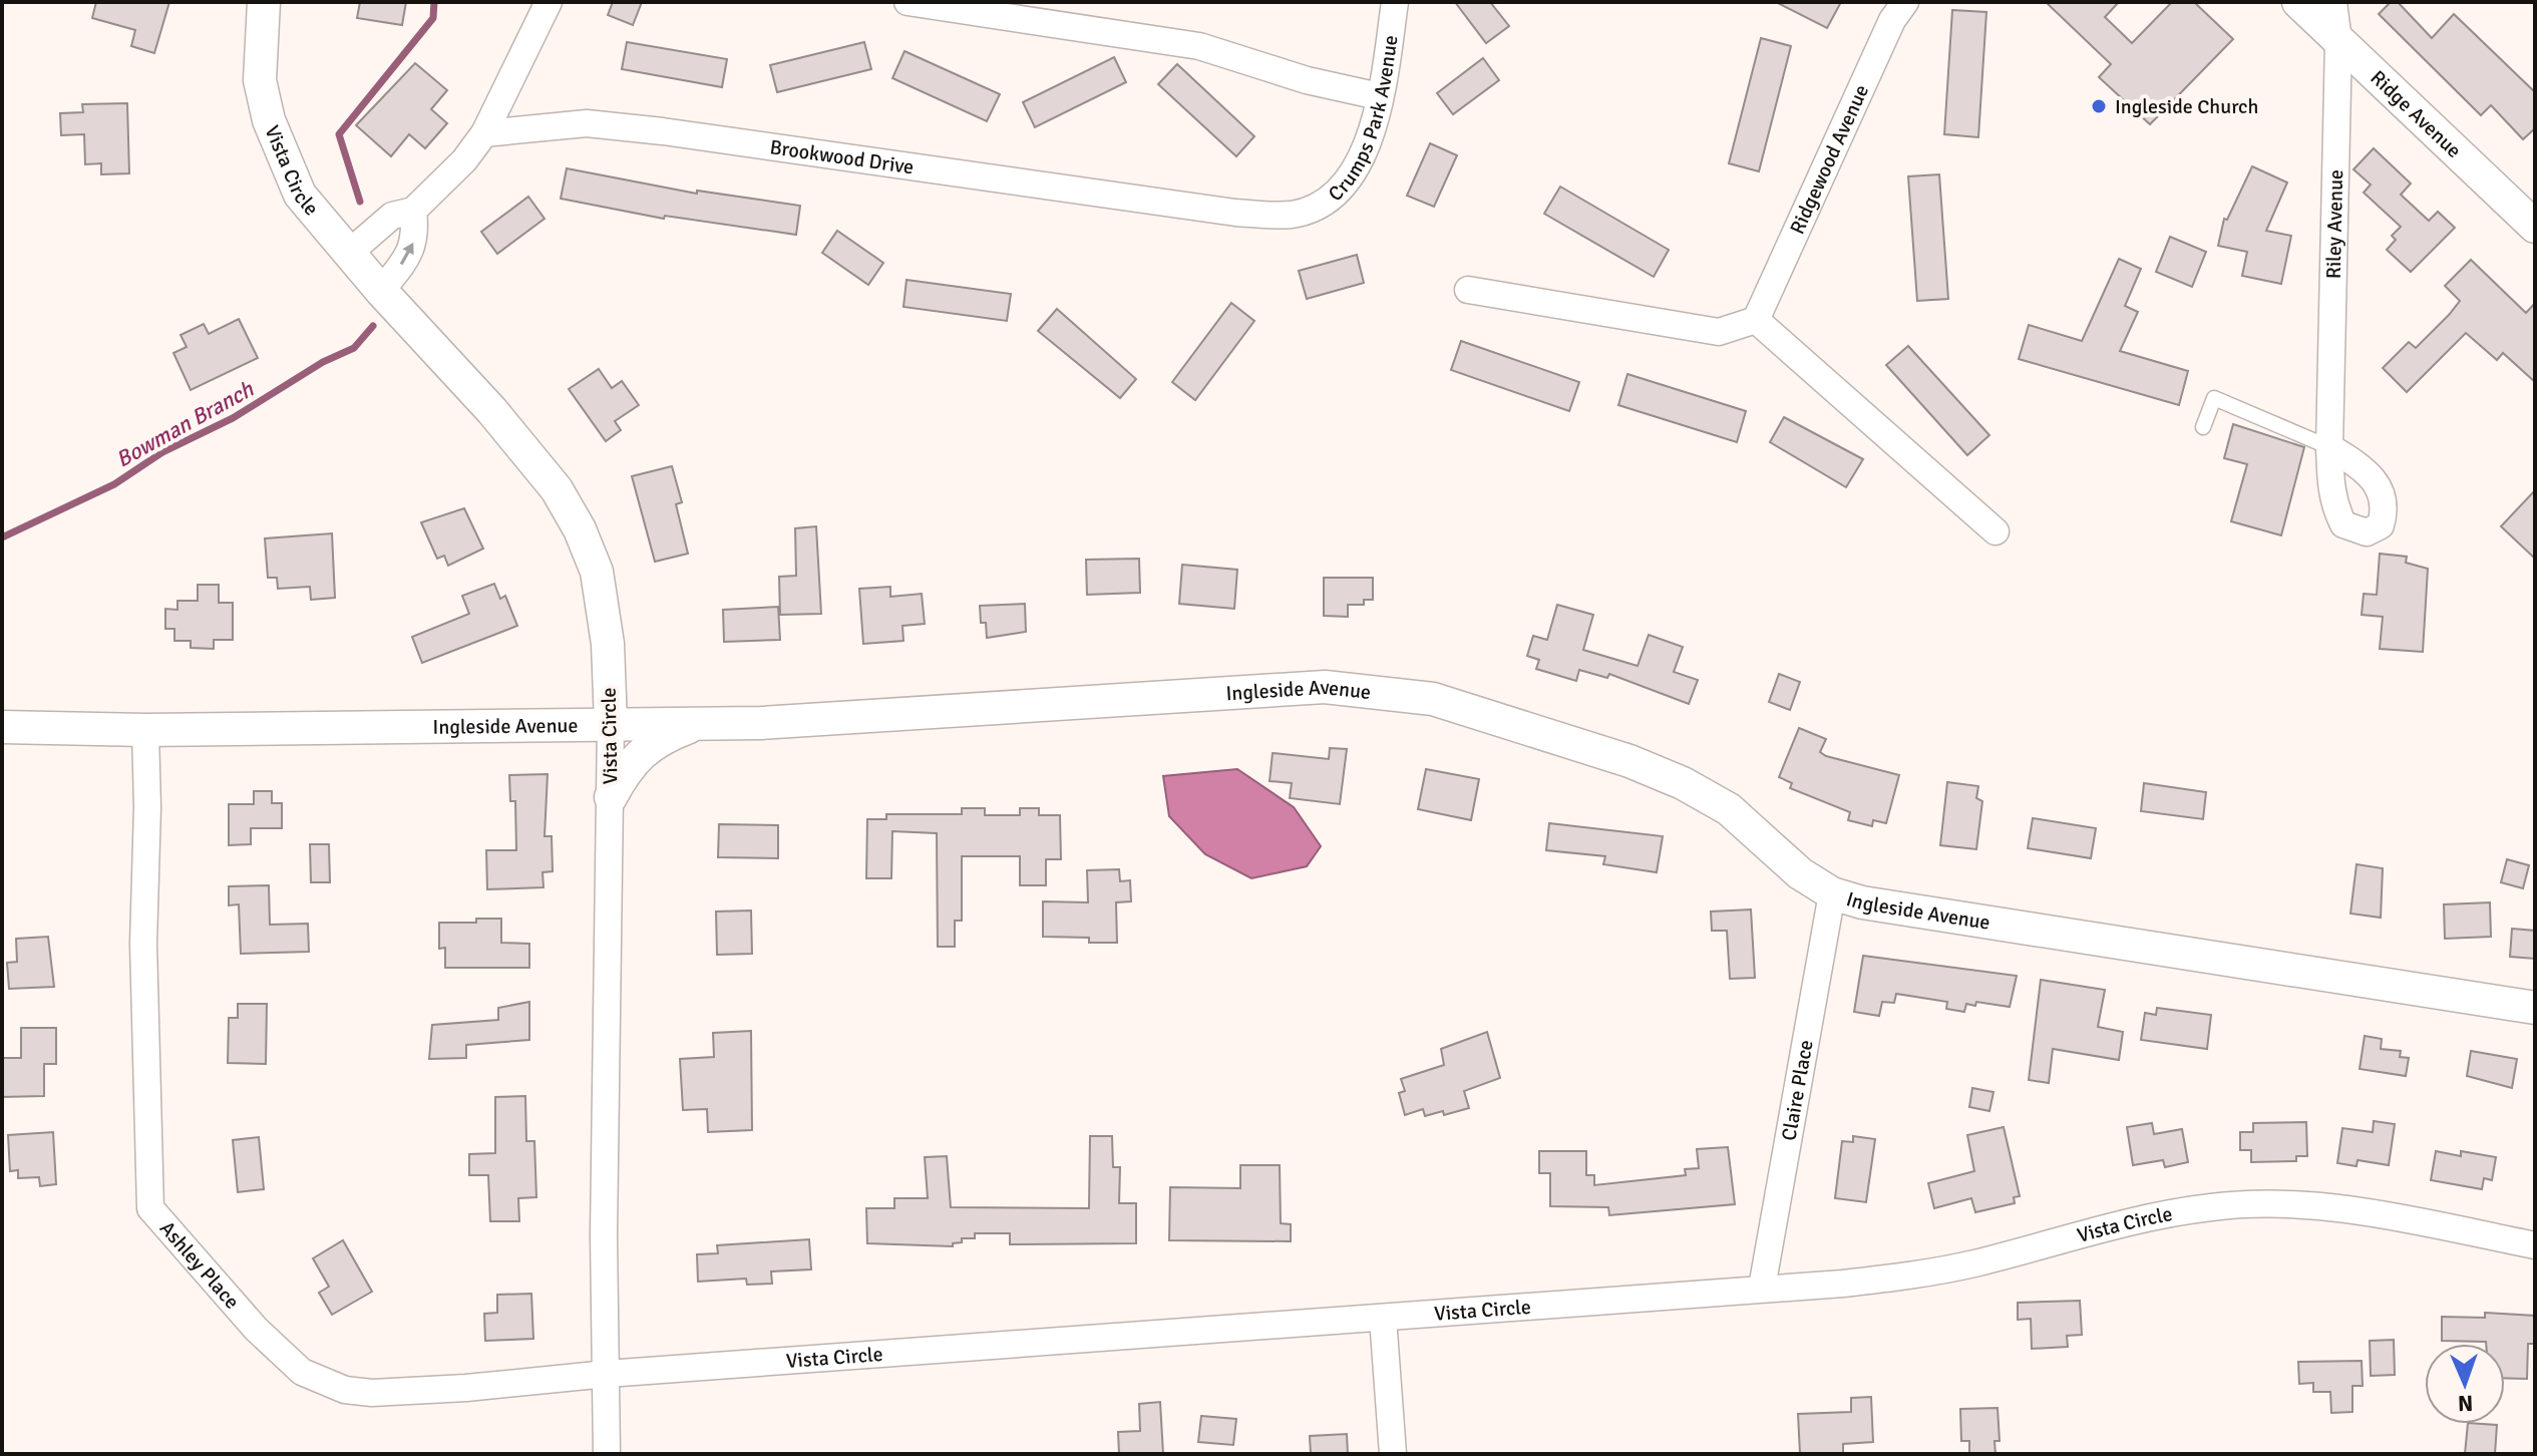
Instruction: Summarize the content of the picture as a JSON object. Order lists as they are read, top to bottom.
{
  "streets": {
    "street": [
      "Crumps Park Avenue",
      "Ridge Avenue",
      "Brookwood Drive",
      "Ridgewood Avenue",
      "Vista Circle",
      "Riley Avenue",
      "Ingleside Avenue",
      "Claire Place",
      "Ashley Place"
    ]
  },
  "crossings": [
    ["Crumps Park Avenue", "Brookwood Drive"],
    ["Ridge Avenue", "Riley Avenue"],
    ["Vista Circle", "Ingleside Avenue"],
    ["Vista Circle", "Claire Place"],
    ["Vista Circle", "Ashley Place"],
    ["Ingleside Avenue", "Claire Place"],
    ["Ingleside Avenue", "Ashley Place"]
  ],
  "water": ["Bowman Branch"],
  "places": ["Ingleside Church"],
  "north": "bottom"
}
